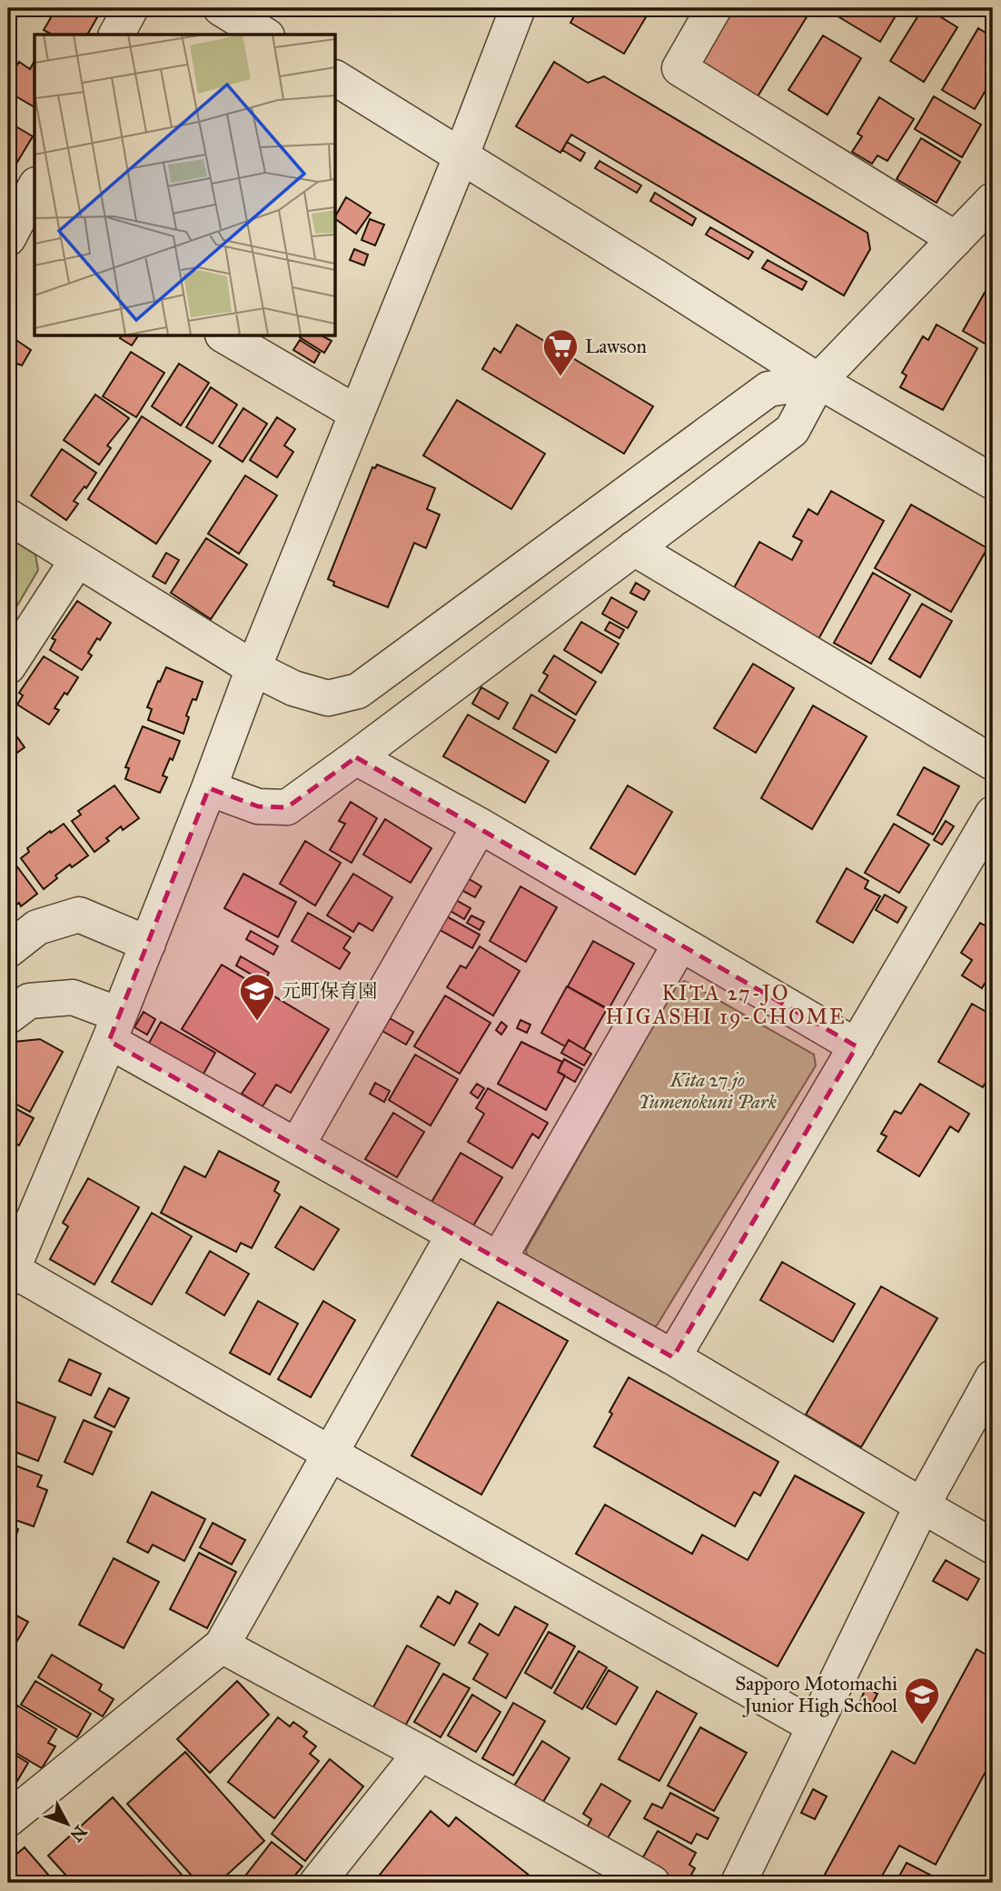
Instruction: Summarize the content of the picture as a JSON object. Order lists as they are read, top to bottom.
{
  "districts": ["KITA 27-JO HIGASHI 19-CHOME"],
  "parks": ["Kita 27 jo Yumenokuni Park"],
  "places": {
    "supermarket": ["Lawson"],
    "school or university": ["元町保育園", "Sapporo Motomachi Junior High School"]
  },
  "north": "bottom right"
}
